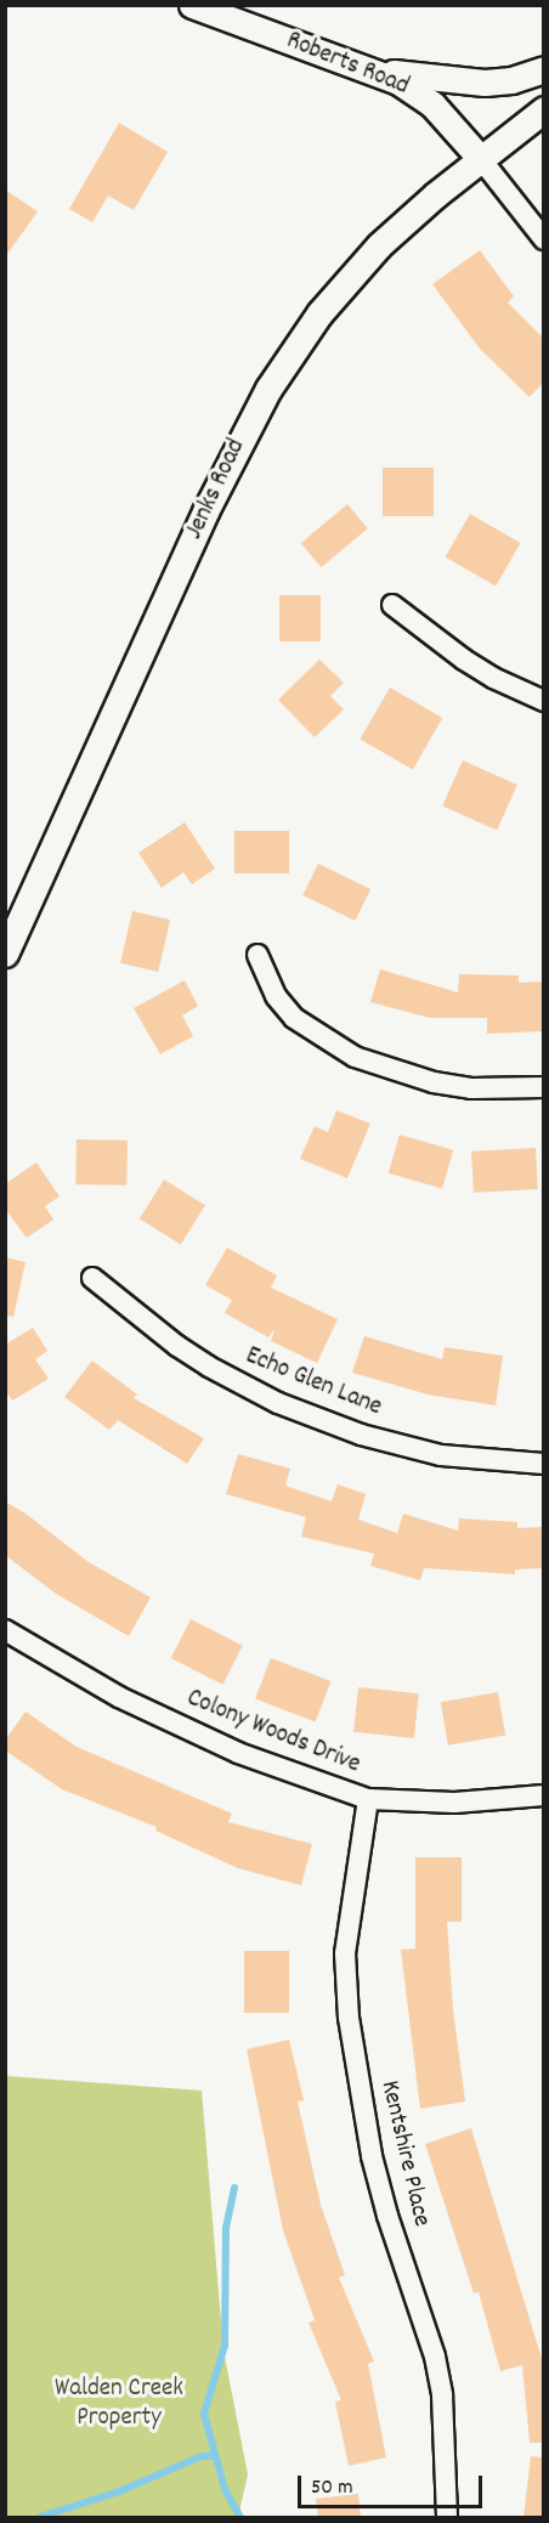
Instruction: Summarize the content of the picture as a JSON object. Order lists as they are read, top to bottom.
{
  "streets": {
    "street": [
      "Roberts Road",
      "Jenks Road",
      "Echo Glen Lane",
      "Colony Woods Drive",
      "Kentshire Place"
    ]
  },
  "crossings": [
    ["Roberts Road", "Jenks Road"],
    ["Colony Woods Drive", "Kentshire Place"]
  ],
  "parks": ["Walden Creek Property"],
  "scale_bar": "50 m"
}
